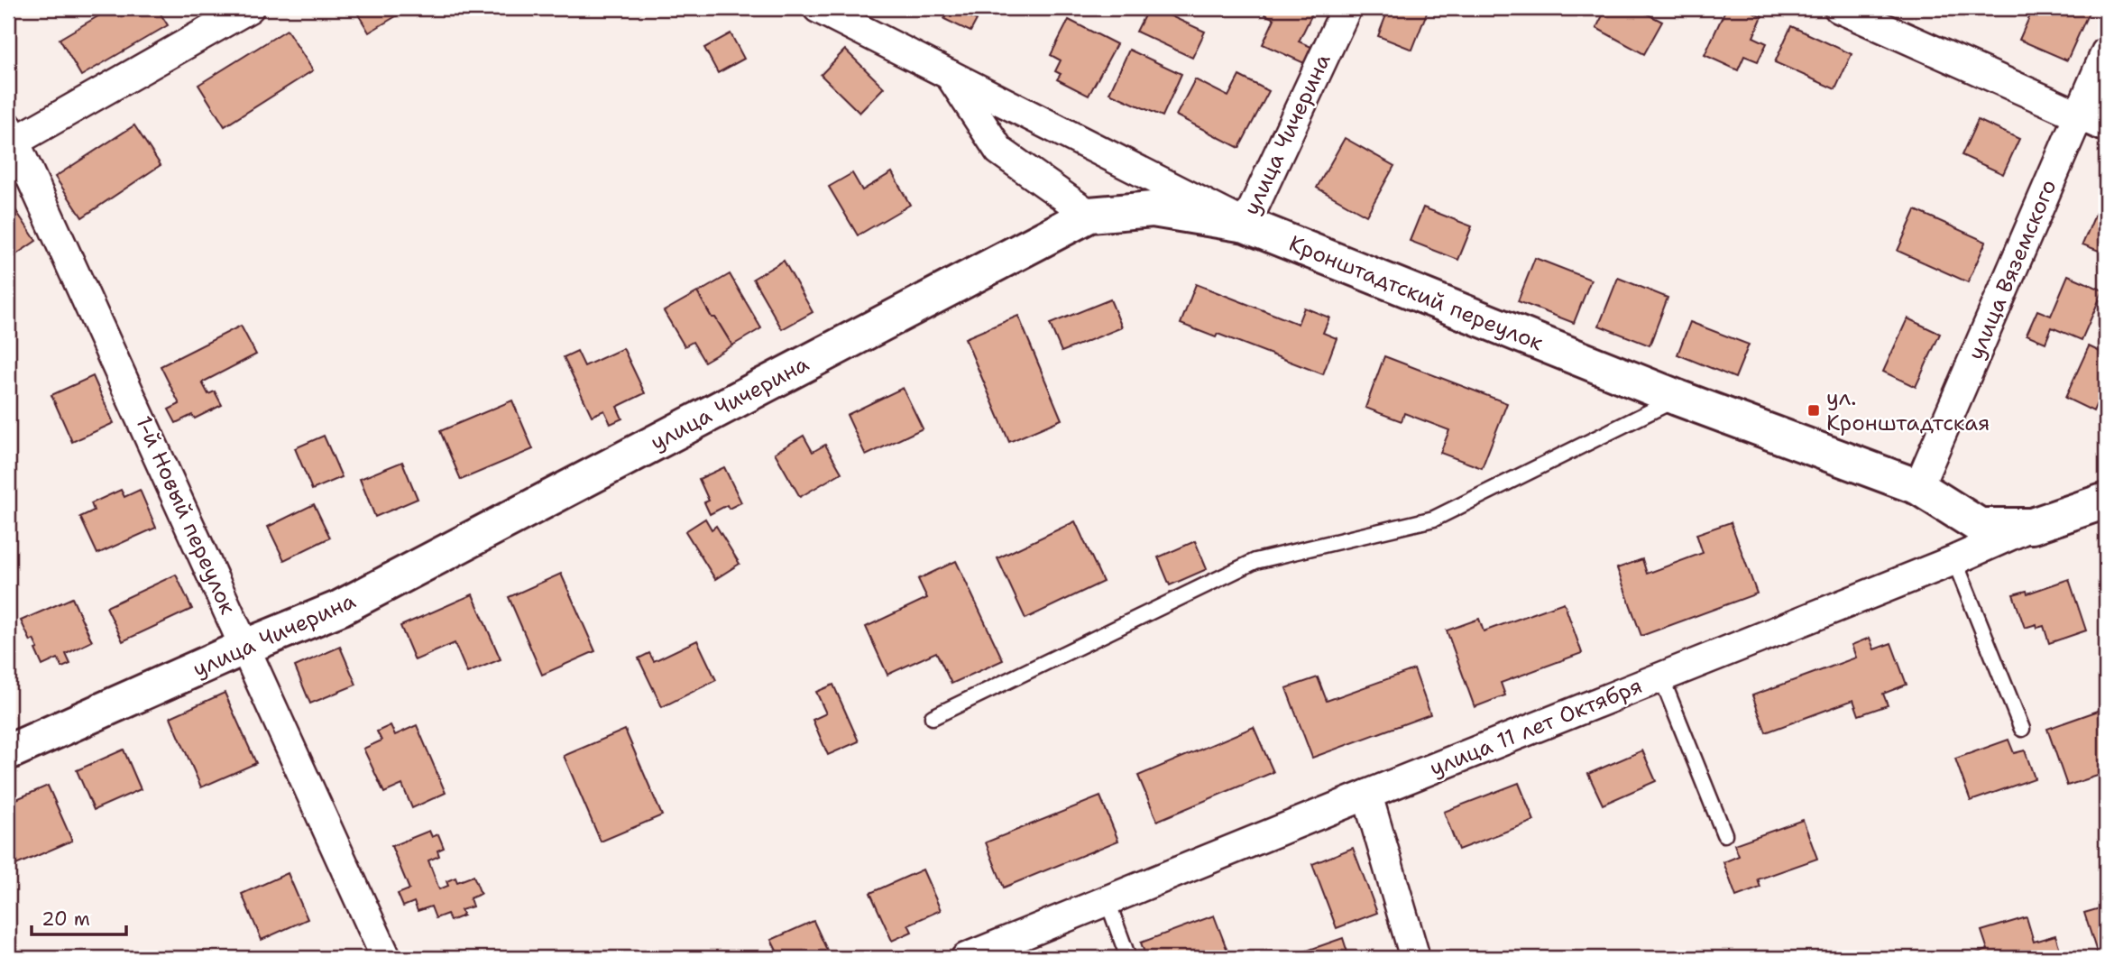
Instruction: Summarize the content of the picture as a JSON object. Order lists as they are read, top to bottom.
{
  "streets": {
    "street": [
      "улица Чичерина",
      "улица Вяземского",
      "Кронштадтский переулок",
      "1-й Новый переулок",
      "улица 11 лет Октября"
    ]
  },
  "crossings": [
    ["улица Чичерина", "Кронштадтский переулок"],
    ["улица Чичерина", "1-й Новый переулок"],
    ["улица Вяземского", "Кронштадтский переулок"],
    ["Кронштадтский переулок", "улица 11 лет Октября"]
  ],
  "places": {
    "transit": ["ул. Кронштадтская"]
  },
  "scale_bar": "20 m"
}
